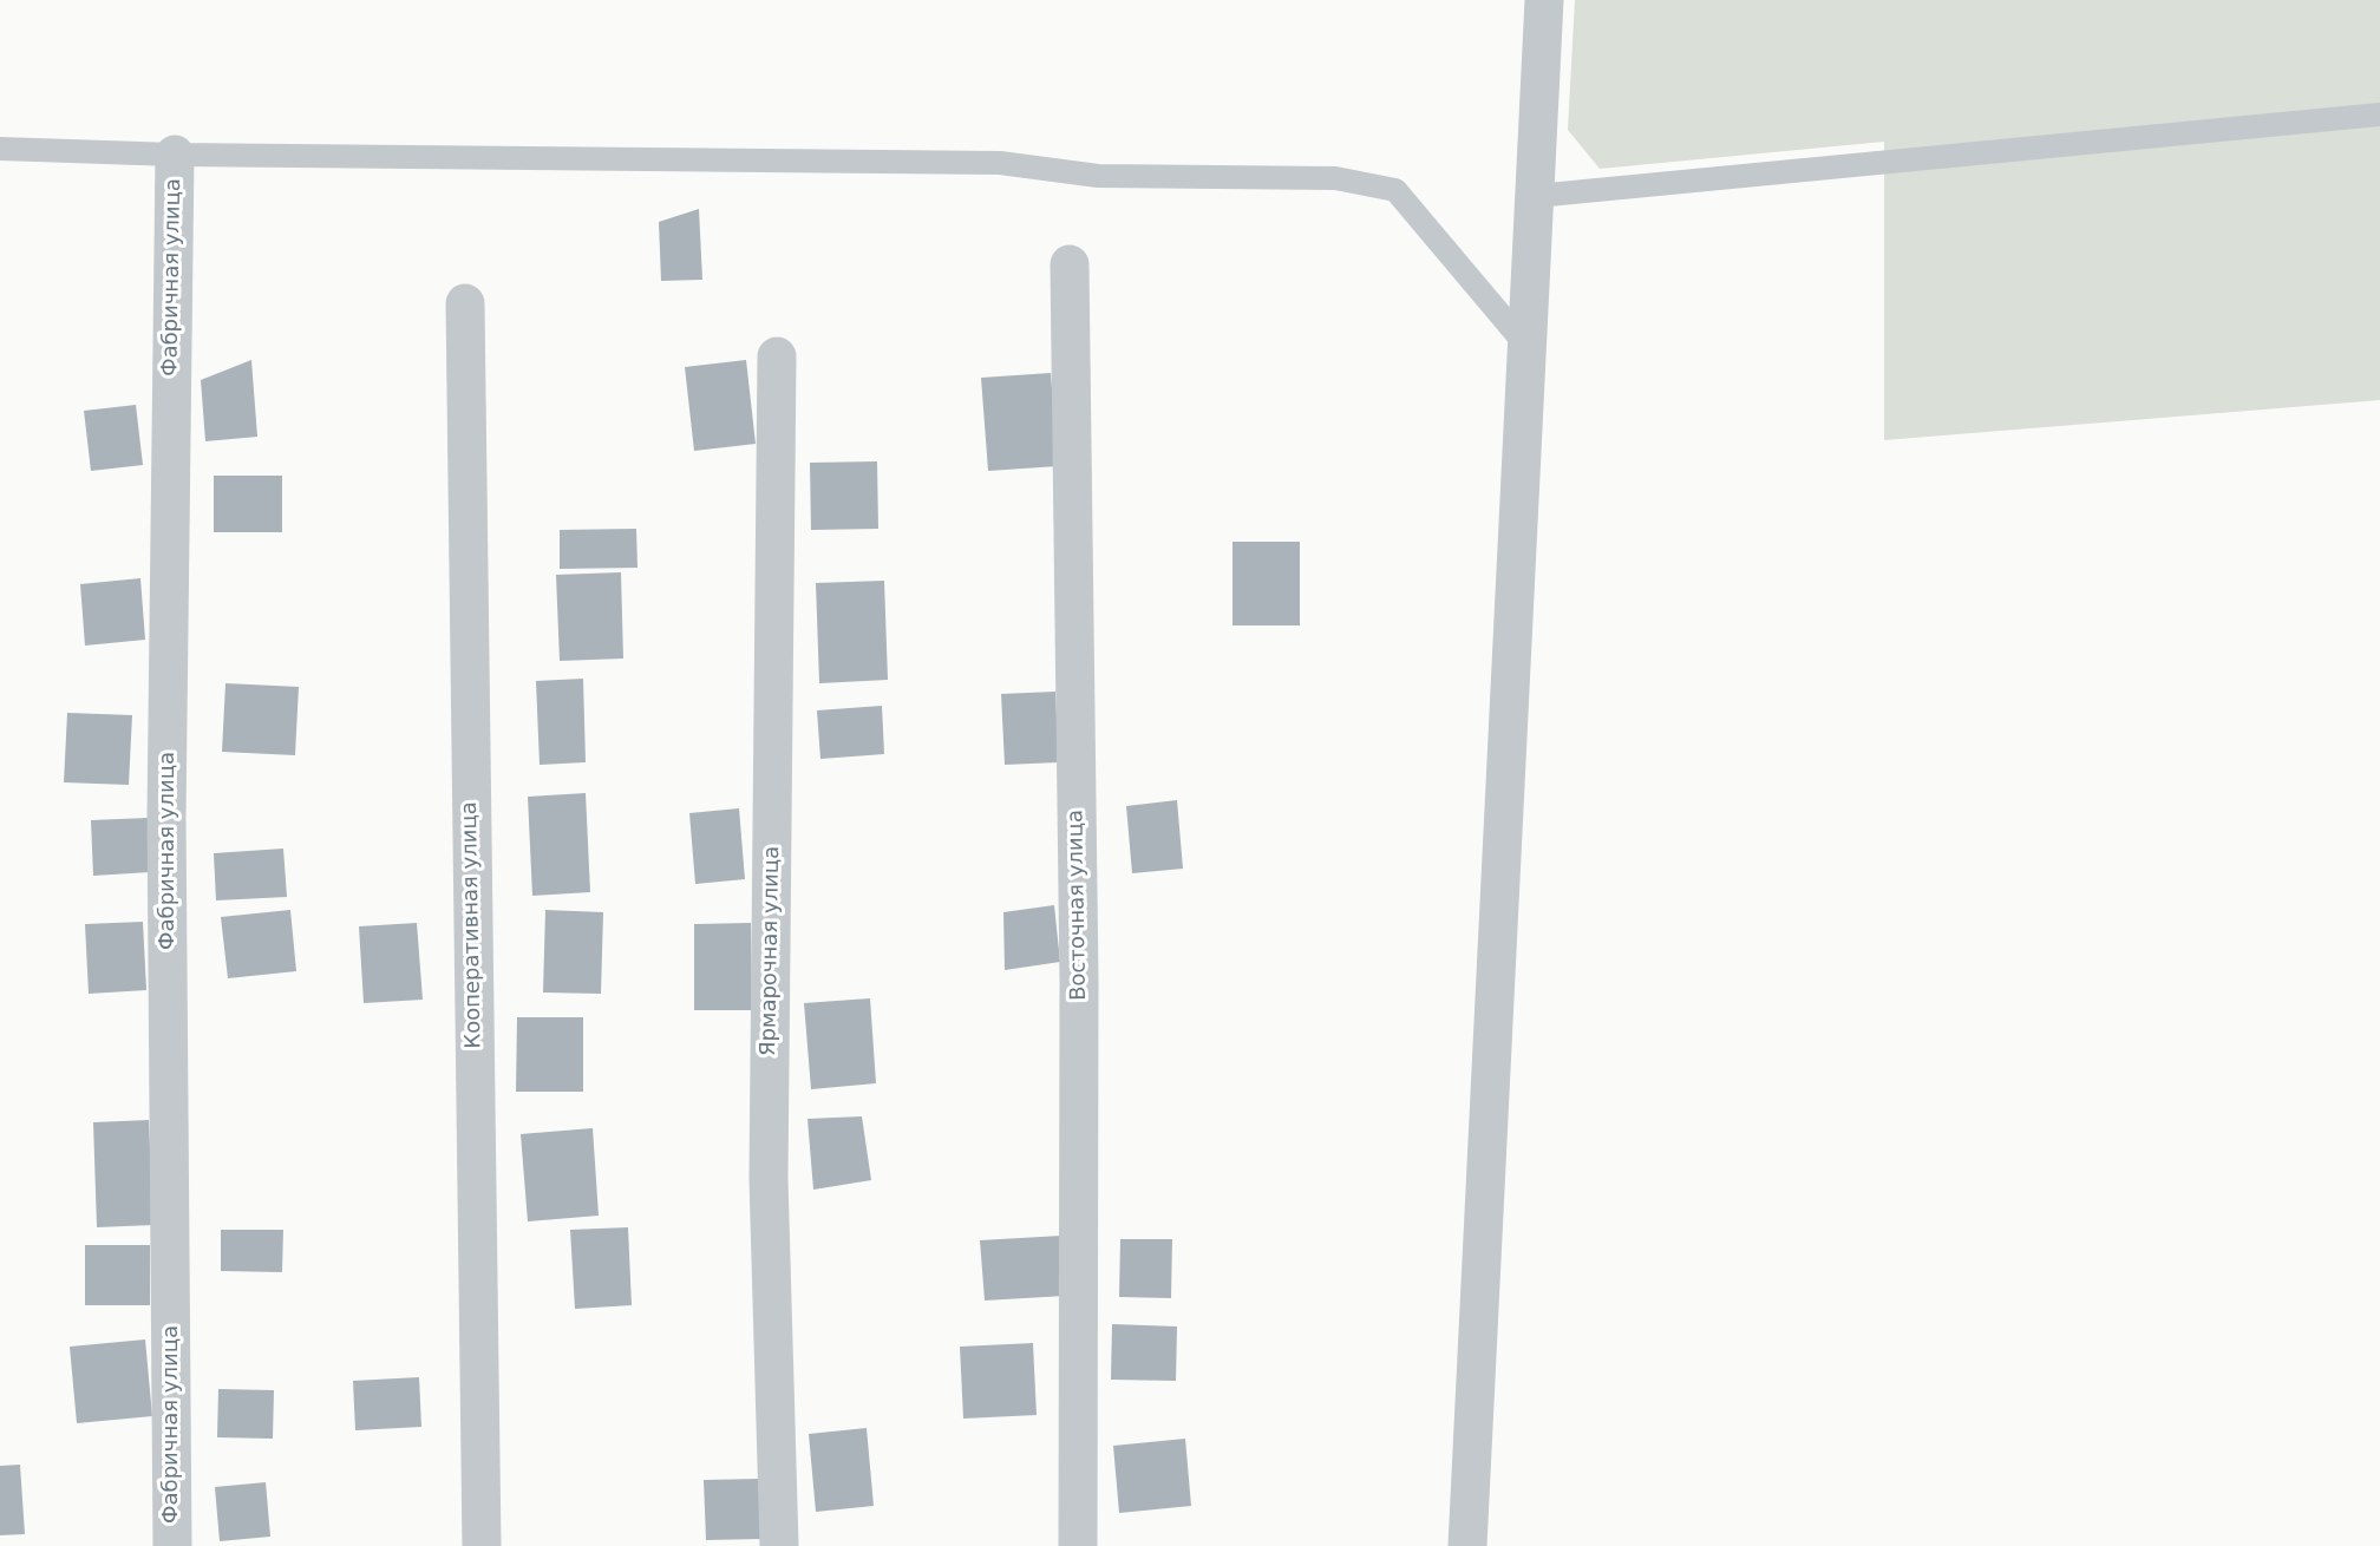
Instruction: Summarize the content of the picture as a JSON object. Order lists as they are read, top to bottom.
{
  "streets": {
    "street": [
      "Фабричная улица",
      "Восточная улица",
      "Кооперативная улица",
      "Ярмарочная улица"
    ]
  }
}
